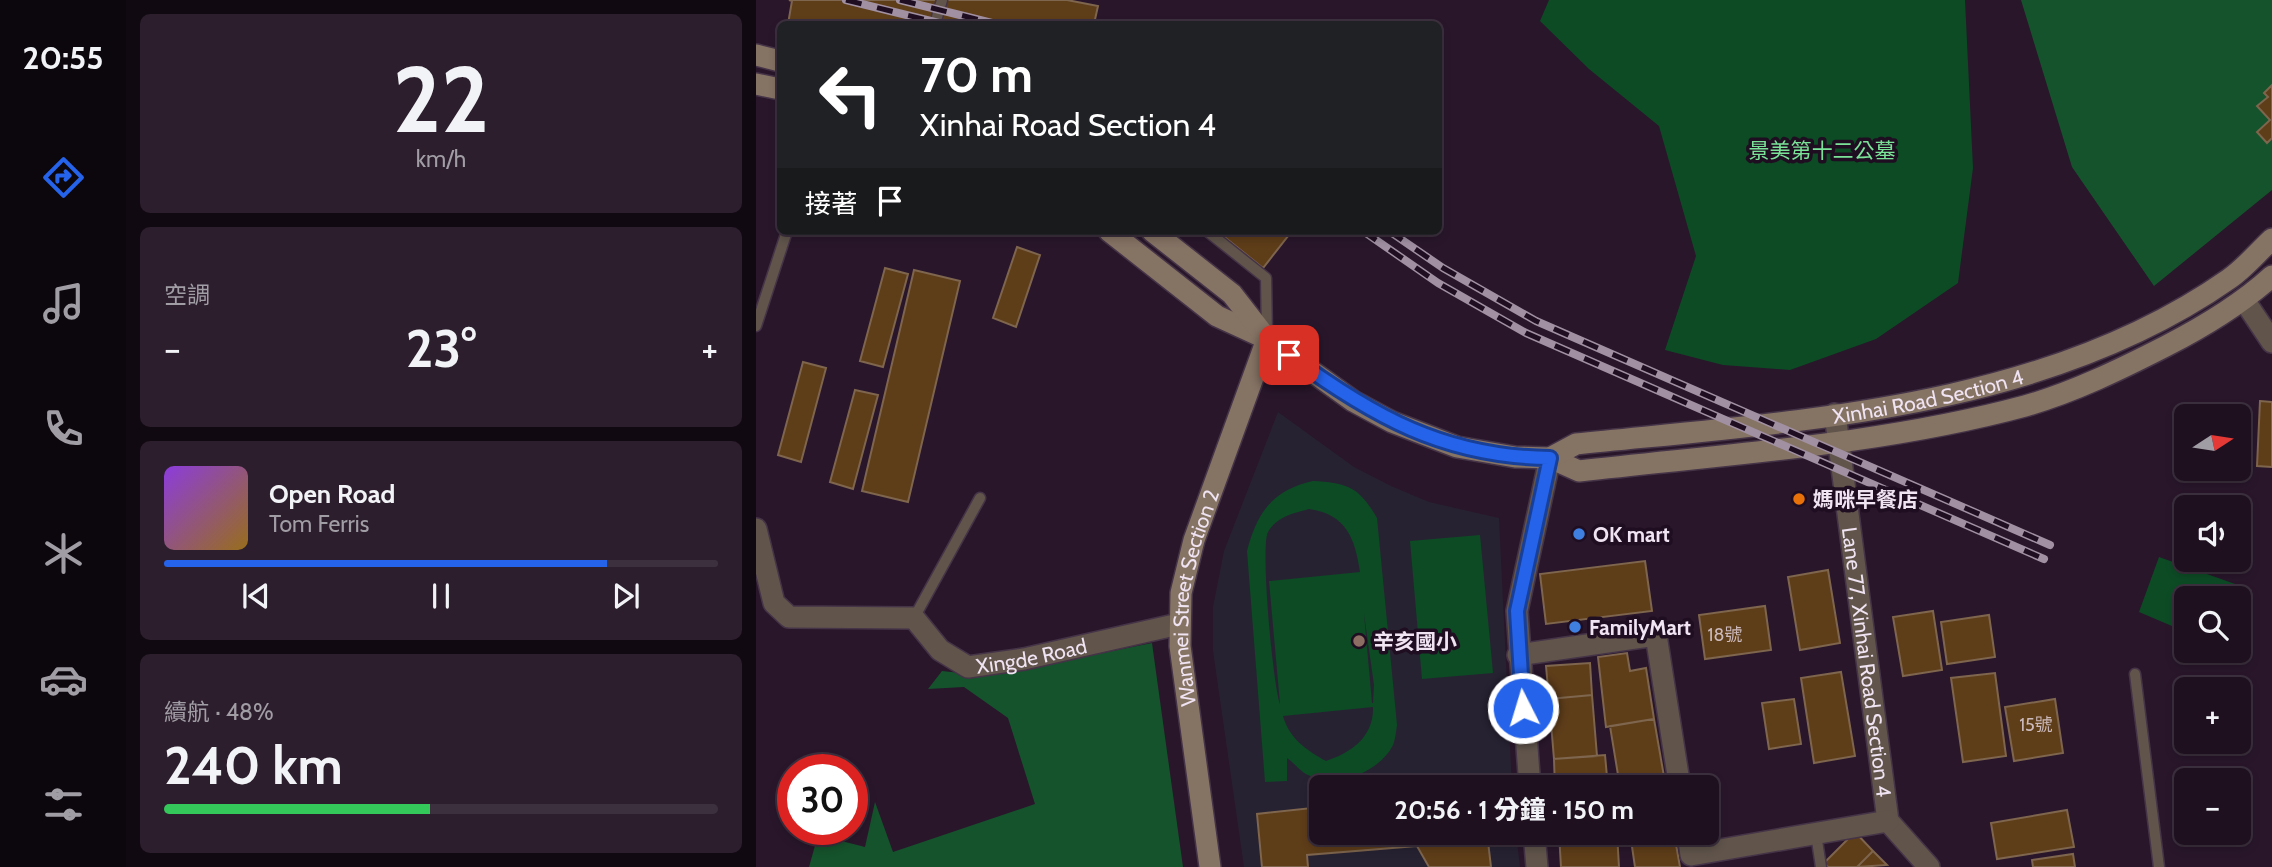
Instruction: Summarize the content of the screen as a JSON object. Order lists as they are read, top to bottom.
{
  "streets": {
    "main road": ["Xinhai Road Section 4", "Wanmei Street Section 2"],
    "street": ["Xingde Road", "Lane 77, Xinhai Road Section 4"]
  },
  "crossings": [
    ["Xinhai Road Section 4", "Wanmei Street Section 2"],
    ["Xinhai Road Section 4", "Lane 77, Xinhai Road Section 4"],
    ["Wanmei Street Section 2", "Xingde Road"]
  ],
  "parks": ["景美第十二公墓"],
  "places": [
    "媽咪早餐店",
    "OK mart",
    "FamilyMart",
    "辛亥國小"
  ],
  "house_numbers": ["18號", "15號"],
  "north": "right",
  "page": {
    "tabs": "20:55",
    "tile": [
      ["22", "km/h"],
      "空調",
      ["續航 · 48%", "240 km"]
    ],
    "turn": ["70 m", "Xinhai Road Section 4"],
    "then": "接著",
    "heat": ["−", "23°", "+"],
    "map_buttons": ["+", "−"],
    "song": ["Open Road", "Tom Ferris"],
    "limit": "30",
    "trip": "20:56 · 1 分鐘 · 150 m"
  }
}
